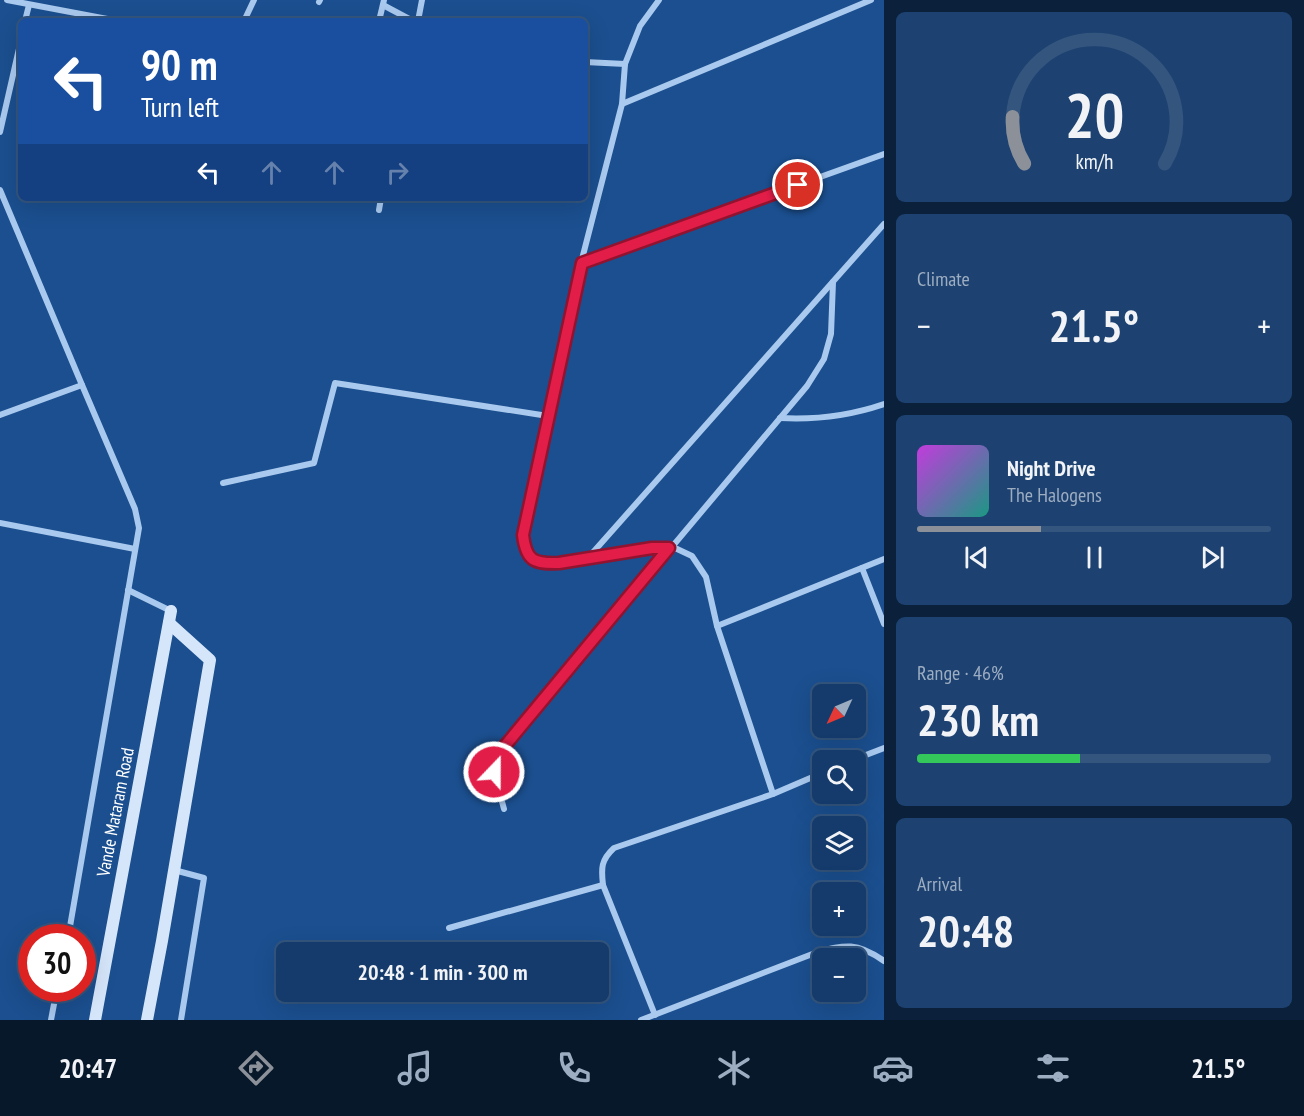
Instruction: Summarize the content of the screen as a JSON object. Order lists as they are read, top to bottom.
{
  "streets": {
    "main road": ["Vande Mataram Road"]
  },
  "north": "bottom left",
  "page": {
    "turn": ["90 m", "Turn left"],
    "tile": [
      "Climate",
      ["Range · 46%", "230 km"],
      ["Arrival", "20:48"]
    ],
    "heat": ["−", "21.5°", "+"],
    "song": ["Night Drive", "The Halogens"],
    "map_buttons": ["+", "−"],
    "limit": "30",
    "trip": "20:48 · 1 min · 300 m",
    "tabs": ["20:47", "21.5°"],
    "gauge": ["20", "km/h"]
  }
}
